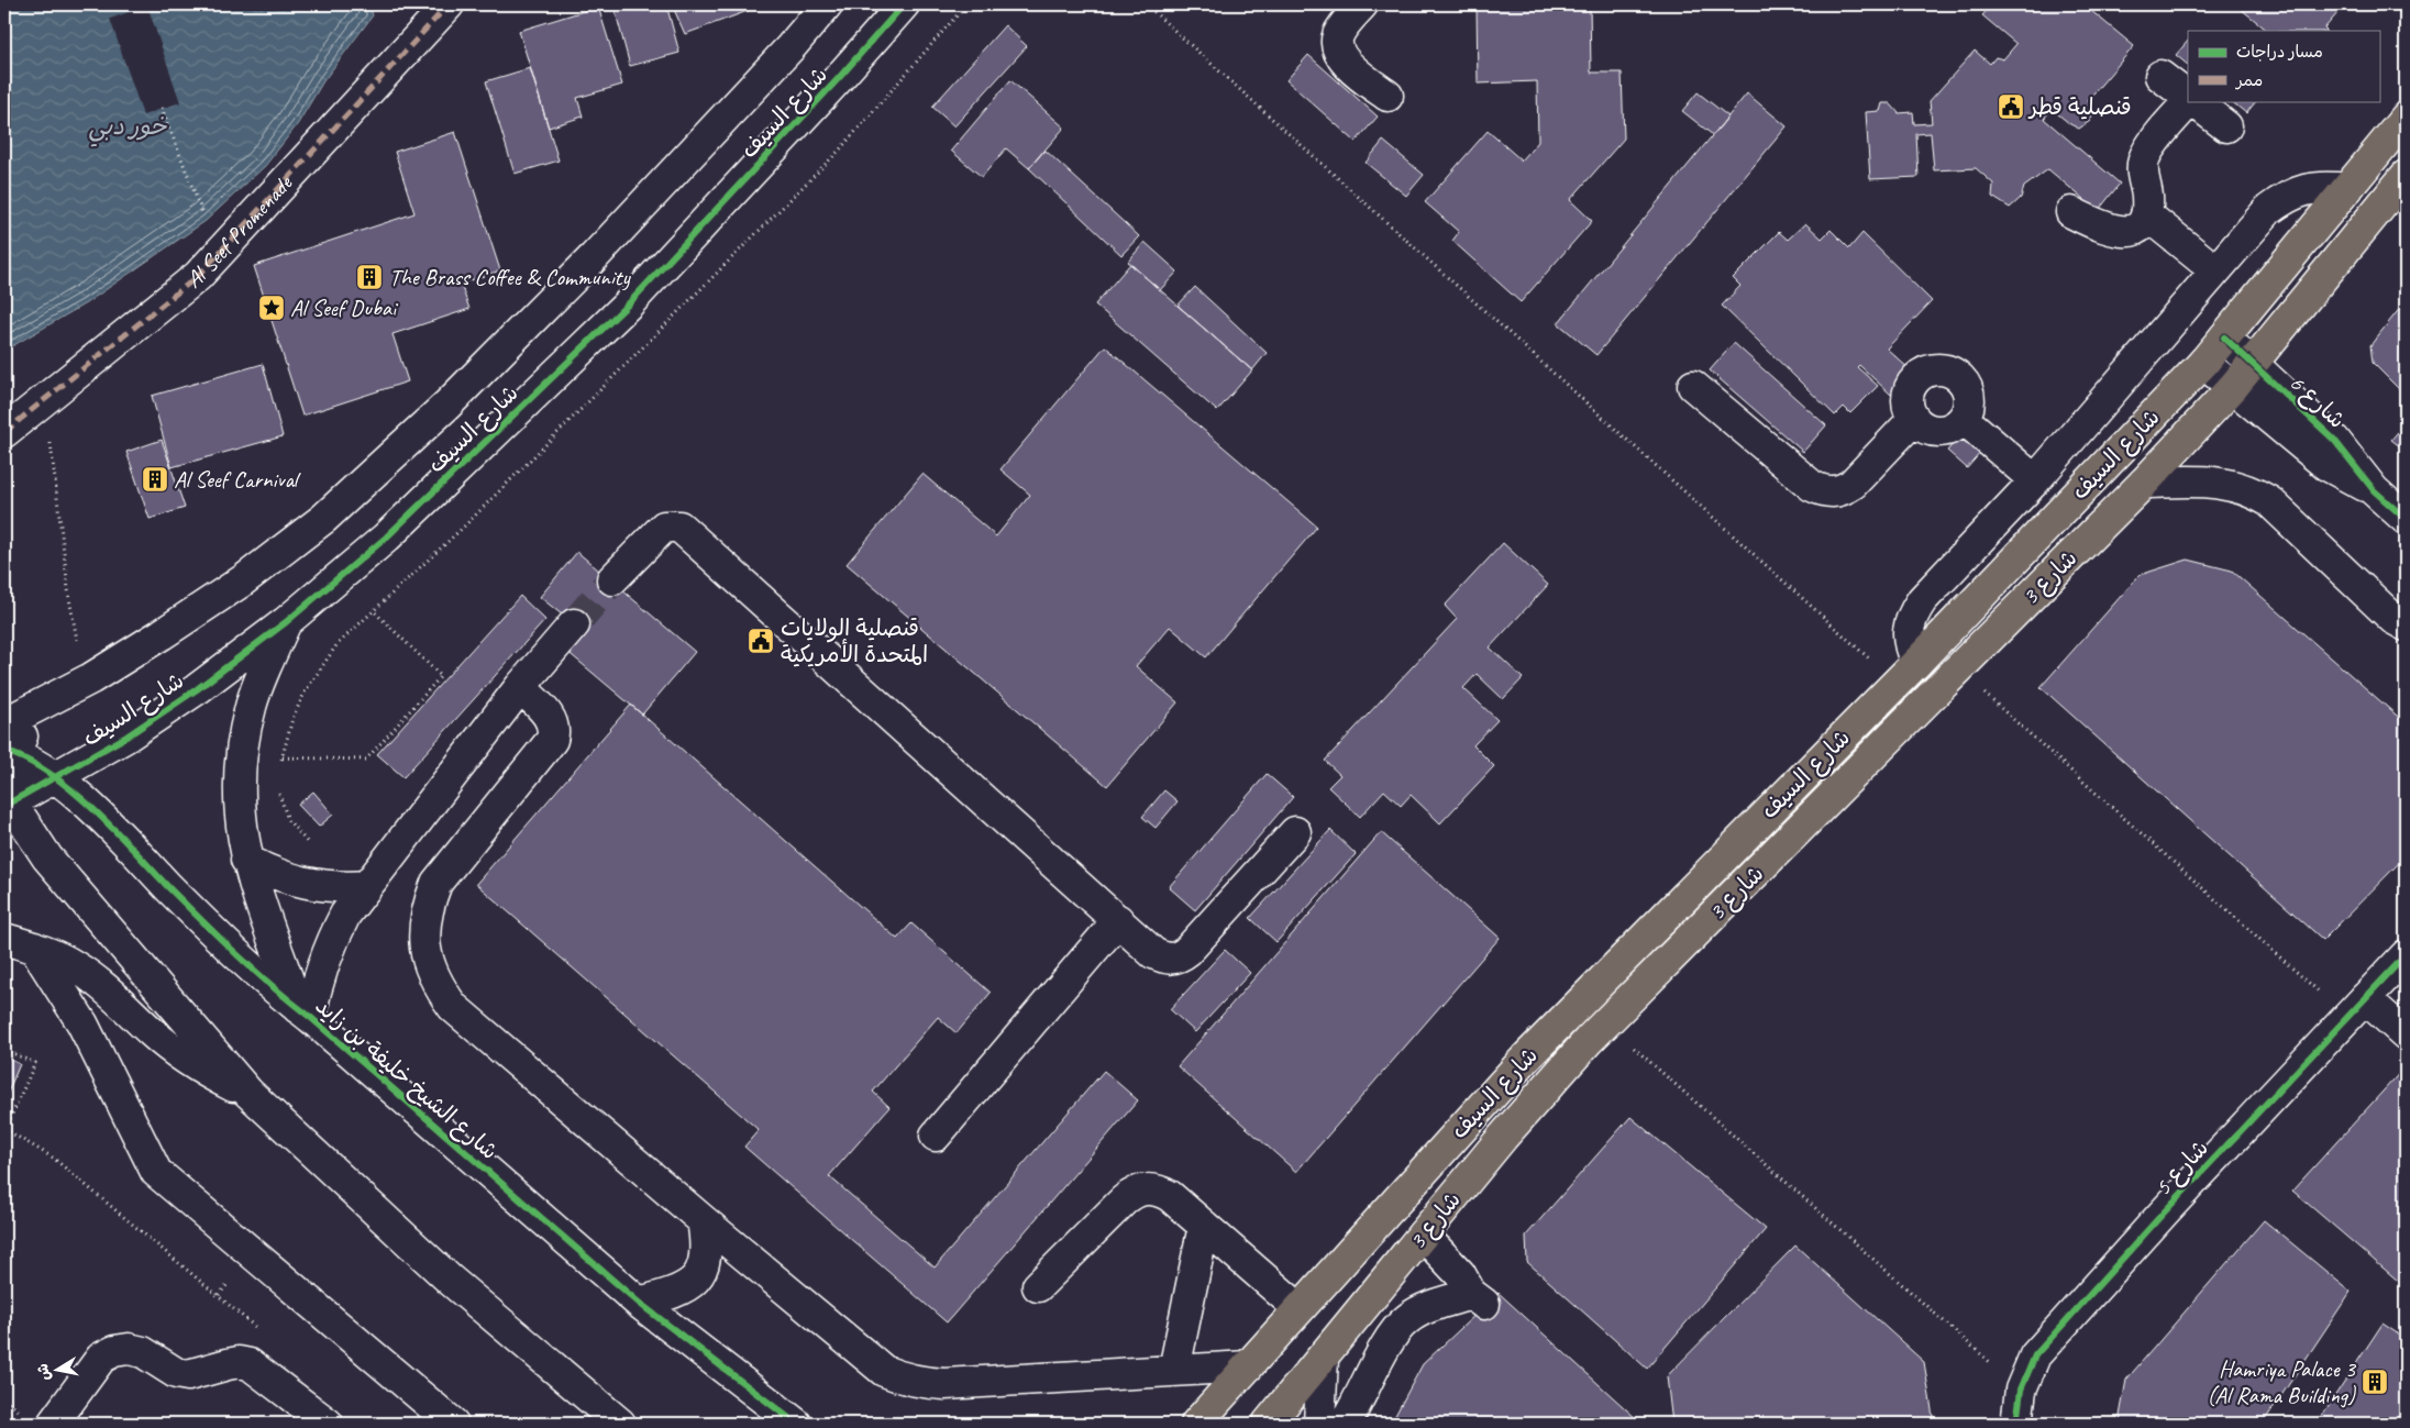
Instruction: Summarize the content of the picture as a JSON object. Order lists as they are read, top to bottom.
{
  "streets": {
    "main road": ["شارع السيف", "شارع 3"],
    "street": [
      "Al Seef Promenade",
      "شارع 6",
      "شارع الشيخ خليفة بن زايد",
      "شارع 5"
    ]
  },
  "crossings": [
    ["شارع السيف", "شارع 6"],
    ["شارع السيف", "شارع الشيخ خليفة بن زايد"],
    ["شارع 6", "شارع 3"]
  ],
  "water": ["خور دبي"],
  "places": {
    "public building": ["قنصلية قطر", "قنصلية الولايات المتحدة الأمريكية"],
    "building": ["The Brass Coffee & Community", "Al Seef Carnival", "Hamriya Palace 3 (Al Rama Building)"],
    "place": ["Al Seef Dubai"]
  },
  "legend": ["مسار دراجات", "ممر"],
  "north": "left"
}
